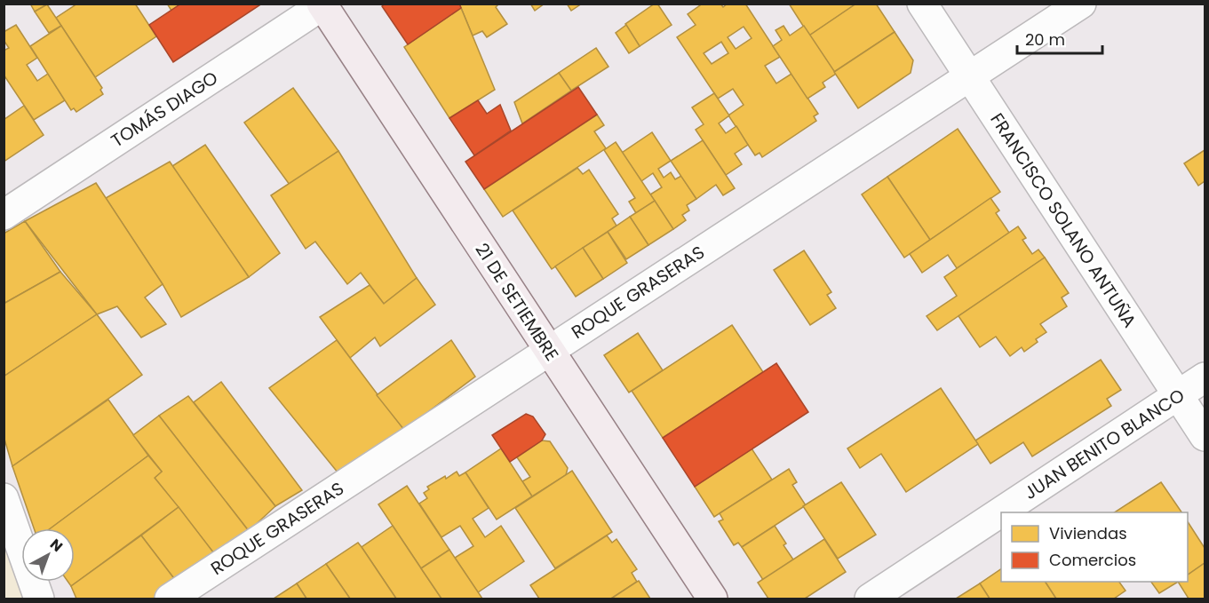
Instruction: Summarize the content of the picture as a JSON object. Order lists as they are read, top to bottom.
{
  "streets": {
    "street": [
      "TOMÁS DIAGO",
      "FRANCISCO SOLANO ANTUÑA",
      "ROQUE GRASERAS",
      "21 DE SETIEMBRE",
      "JUAN BENITO BLANCO"
    ]
  },
  "crossings": [
    ["TOMÁS DIAGO", "21 DE SETIEMBRE"],
    ["FRANCISCO SOLANO ANTUÑA", "ROQUE GRASERAS"],
    ["FRANCISCO SOLANO ANTUÑA", "JUAN BENITO BLANCO"],
    ["ROQUE GRASERAS", "21 DE SETIEMBRE"]
  ],
  "legend": ["Viviendas", "Comercios"],
  "scale_bar": "20 m",
  "north": "top right"
}
